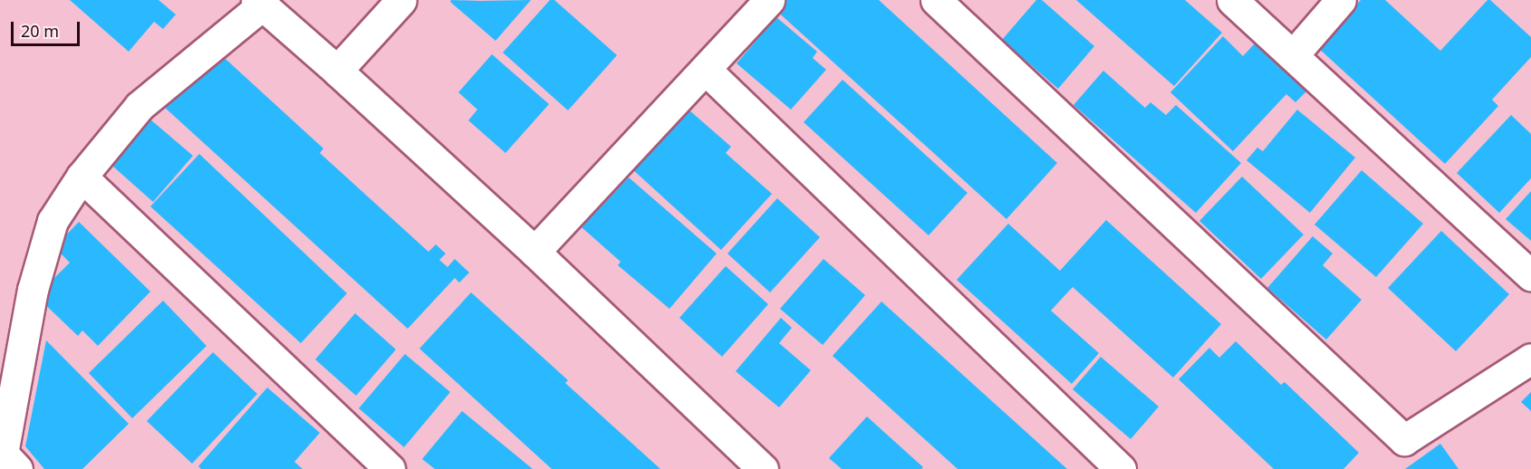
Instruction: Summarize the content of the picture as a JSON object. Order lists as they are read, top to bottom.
{
  "scale_bar": "20 m"
}
